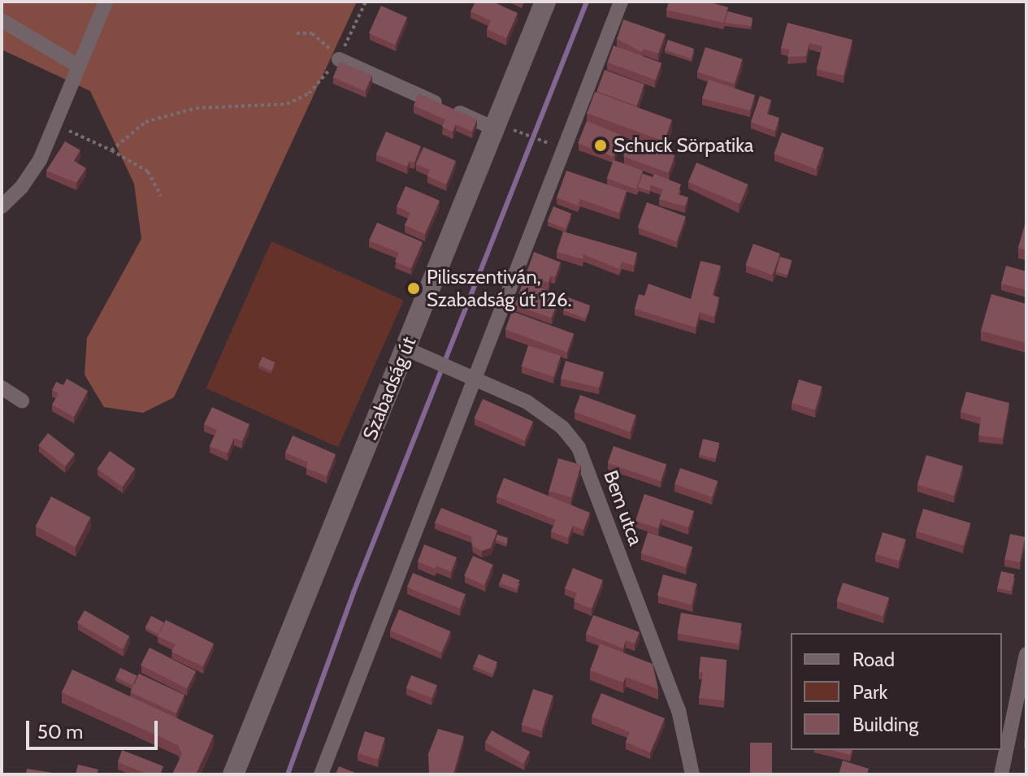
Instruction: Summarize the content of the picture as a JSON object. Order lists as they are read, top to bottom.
{
  "streets": {
    "main road": ["Szabadság út"],
    "street": ["Bem utca"]
  },
  "crossings": [
    ["Szabadság út", "Bem utca"]
  ],
  "places": ["Schuck Sörpatika", "Pilisszentiván, Szabadság út 126."],
  "legend": ["Road", "Park", "Building"],
  "scale_bar": "50 m"
}
